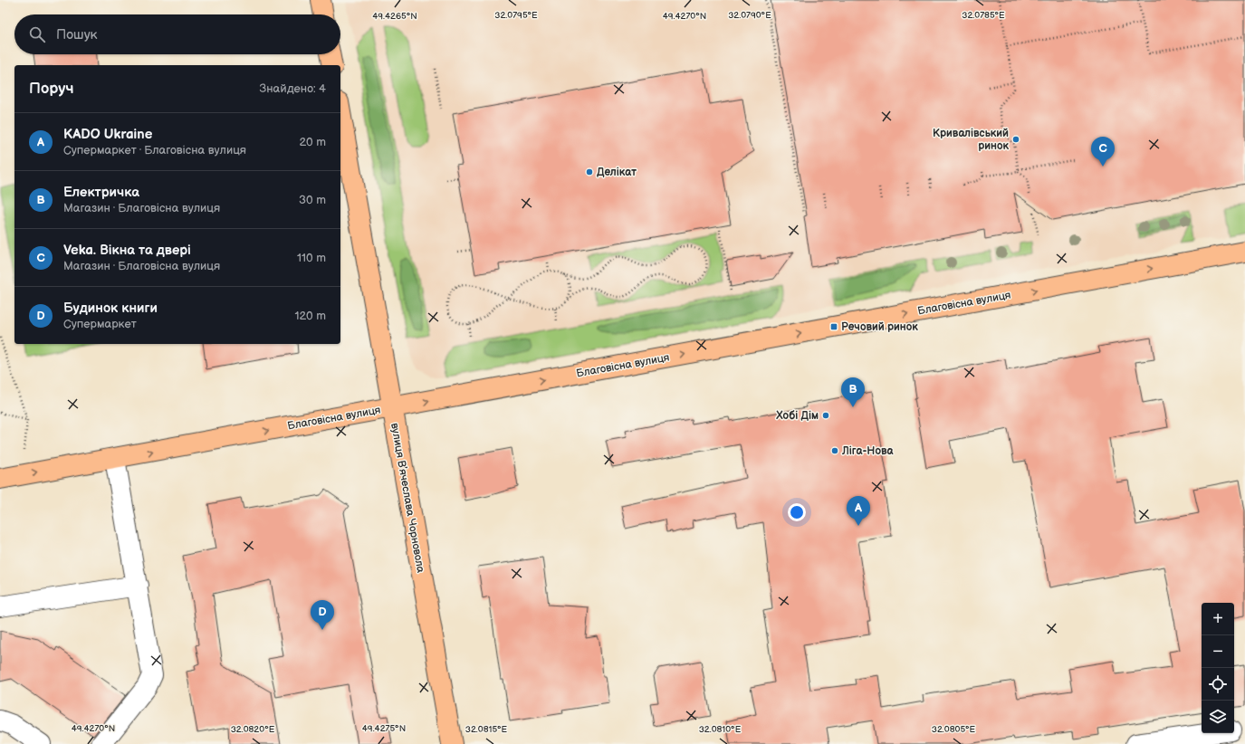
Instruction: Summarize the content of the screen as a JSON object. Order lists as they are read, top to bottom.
{
  "streets": {
    "main road": ["Благовісна вулиця", "вулиця Вʼячеслава Чорновола"]
  },
  "crossings": [
    ["Благовісна вулиця", "вулиця Вʼячеслава Чорновола"]
  ],
  "one_way": ["Благовісна вулиця"],
  "places": {
    "other": [
      "Кривалівський ринок",
      "Делікат",
      "Хобі Дім",
      "Ліга-Нова"
    ],
    "transit": ["Речовий ринок"]
  },
  "page": {
    "search": "Пошук",
    "heading": ["Поруч", "Знайдено: 4"],
    "list": [
      {
        "mark": "A",
        "name": "KADO Ukraine",
        "note": "Супермаркет · Благовісна вулиця",
        "value": "20 m"
      },
      {
        "mark": "B",
        "name": "Електричка",
        "note": "Магазин · Благовісна вулиця",
        "value": "30 m"
      },
      {
        "mark": "C",
        "name": "Veka. Вікна та двері",
        "note": "Магазин · Благовісна вулиця",
        "value": "110 m"
      },
      {
        "mark": "D",
        "name": "Будинок книги",
        "note": "Супермаркет",
        "value": "120 m"
      }
    ],
    "pins": [
      "C",
      "B",
      "A",
      "D"
    ],
    "map_buttons": ["+", "−"]
  },
  "coordinates": [
    "32.0790°E",
    "32.0795°E",
    "32.0785°E",
    "49.4265°N",
    "49.4270°N",
    "49.4275°N",
    "32.0820°E",
    "32.0815°E",
    "32.0810°E",
    "32.0805°E"
  ]
}
